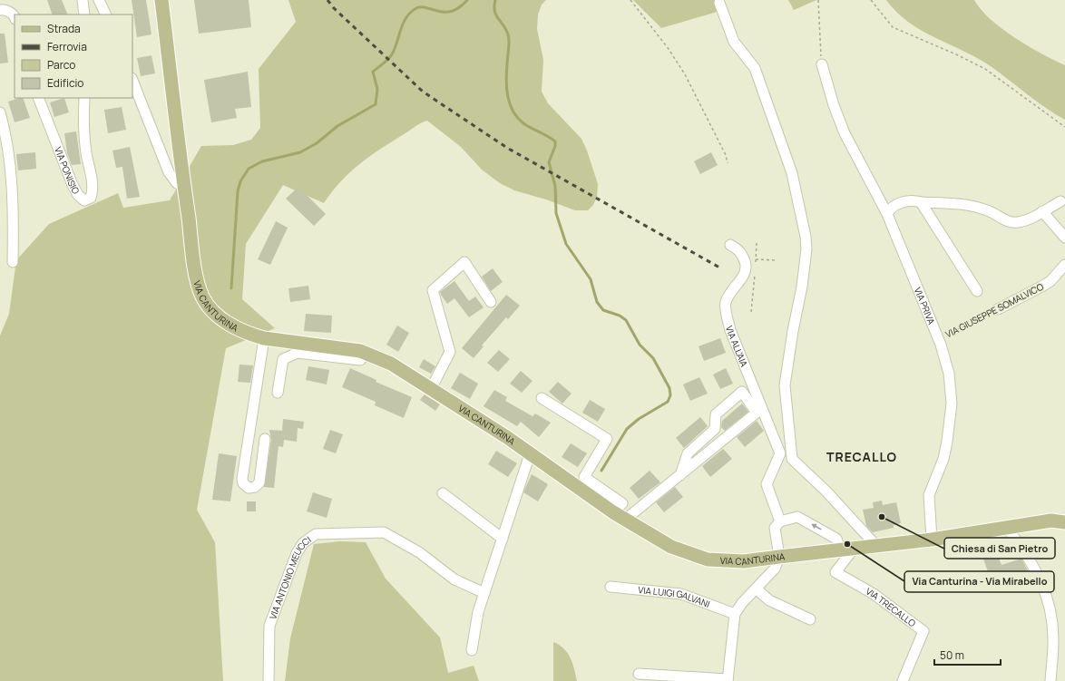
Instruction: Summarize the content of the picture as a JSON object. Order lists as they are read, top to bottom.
{
  "streets": {
    "main road": ["VIA CANTURINA"],
    "street": [
      "VIA PONISIO",
      "VIA PRIVA",
      "VIA GIUSEPPE SOMALVICO",
      "VIA ALL'AIA",
      "VIA ANTONIO MEUCCI",
      "VIA LUIGI GALVANI",
      "VIA TRECALLO"
    ]
  },
  "crossings": [
    ["VIA CANTURINA", "VIA PRIVA"],
    ["VIA CANTURINA", "VIA TRECALLO"],
    ["VIA PRIVA", "VIA GIUSEPPE SOMALVICO"]
  ],
  "districts": ["TRECALLO"],
  "places": ["Chiesa di San Pietro", "Via Canturina - Via Mirabello"],
  "legend": [
    "Strada",
    "Ferrovia",
    "Parco",
    "Edificio"
  ],
  "scale_bar": "50 m"
}
